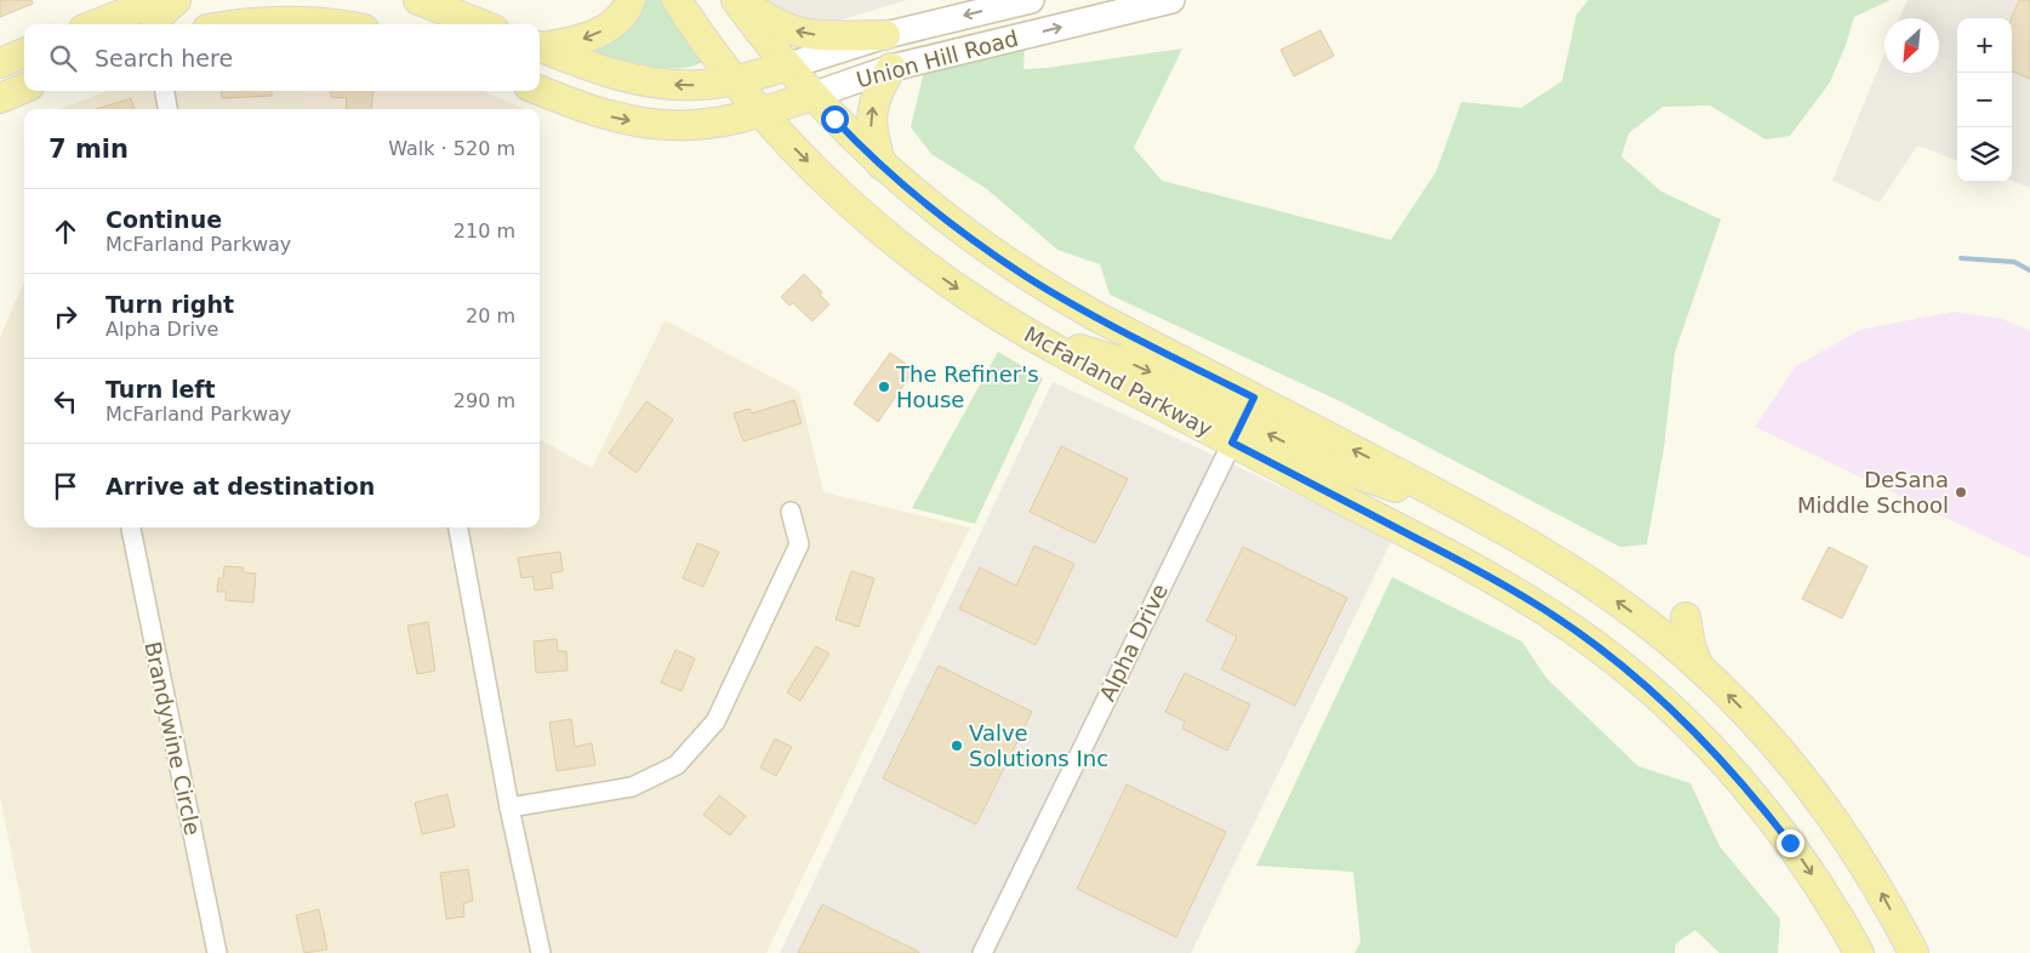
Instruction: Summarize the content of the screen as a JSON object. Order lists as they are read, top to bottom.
{
  "streets": {
    "main road": ["Union Hill Road", "McFarland Parkway"],
    "street": ["Alpha Drive", "Brandywine Circle"]
  },
  "crossings": [
    ["Union Hill Road", "McFarland Parkway"],
    ["McFarland Parkway", "Alpha Drive"]
  ],
  "places": ["The Refiner's House", "DeSana Middle School", "Valve Solutions Inc"],
  "north": "bottom left",
  "page": {
    "map_buttons": ["+", "−"],
    "search": "Search here",
    "heading": ["7 min", "Walk · 520 m"],
    "list": [
      ["Continue", "McFarland Parkway", "210 m"],
      ["Turn right", "Alpha Drive", "20 m"],
      ["Turn left", "McFarland Parkway", "290 m"],
      "Arrive at destination"
    ]
  }
}
